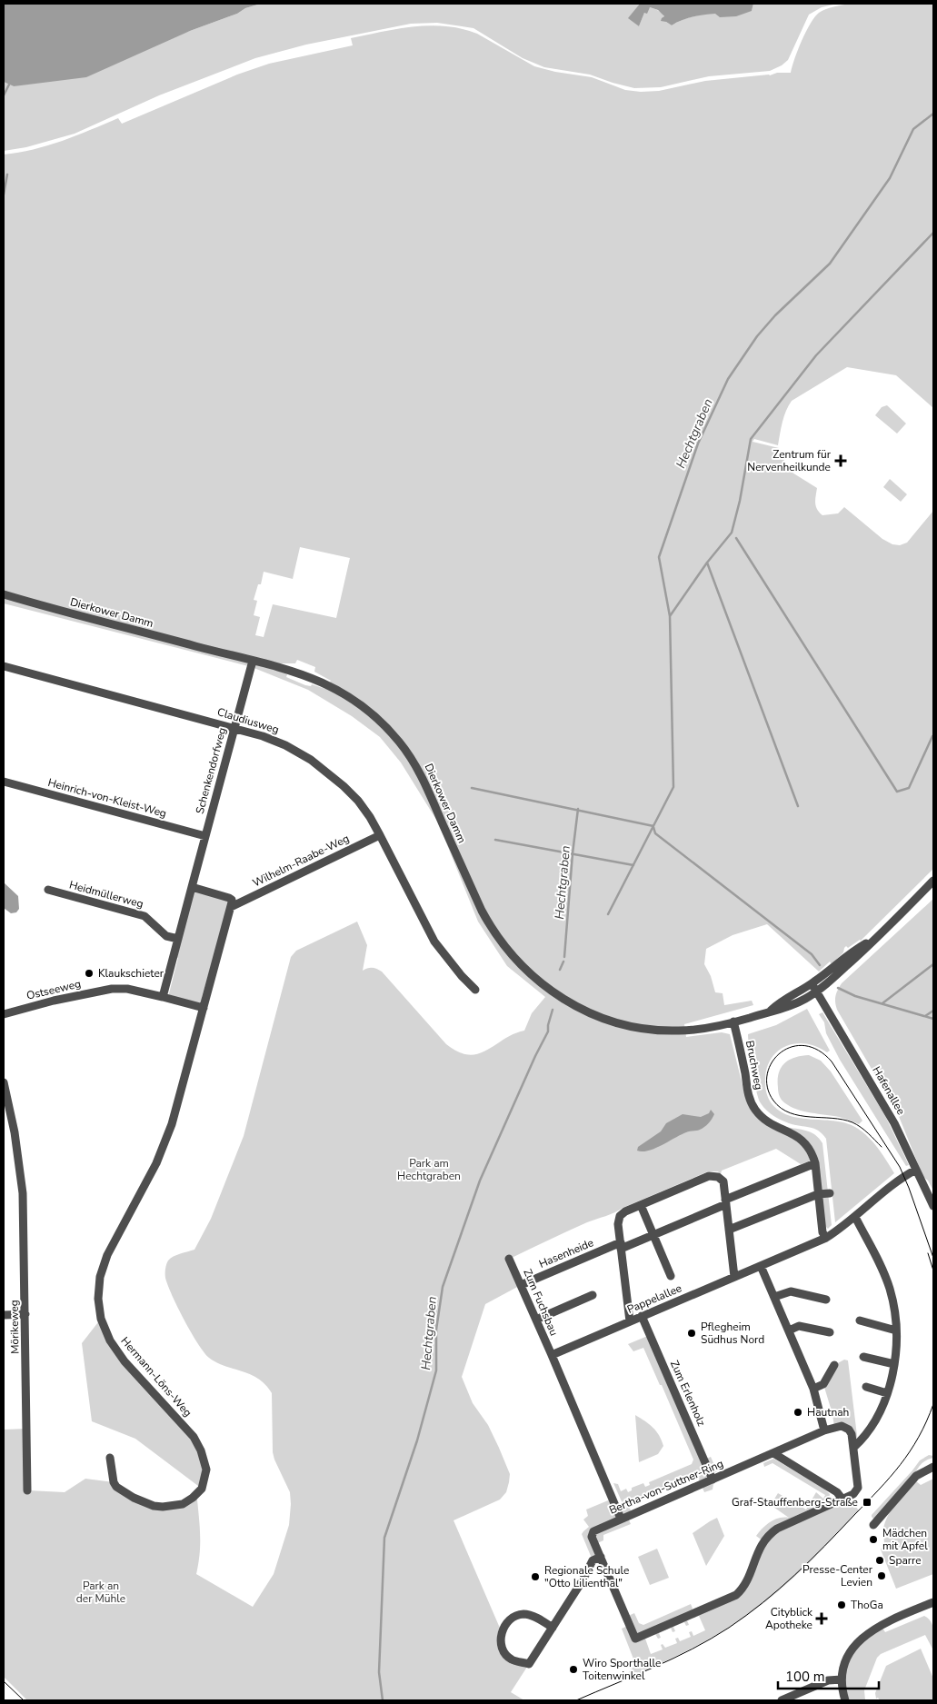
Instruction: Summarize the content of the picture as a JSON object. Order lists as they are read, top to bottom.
{
  "streets": {
    "street": [
      "Dierkower Damm",
      "Claudiusweg",
      "Schenkendorfweg",
      "Heinrich-von-Kleist-Weg",
      "Wilhelm-Raabe-Weg",
      "Heidmüllerweg",
      "Ostseeweg",
      "Bruchweg",
      "Hafenallee",
      "Hasenheide",
      "Pappelallee",
      "Zum Fuchsbau",
      "Mörikeweg",
      "Hermann-Löns-Weg",
      "Zum Erlenholz",
      "Bertha-von-Suttner-Ring"
    ]
  },
  "crossings": [
    ["Dierkower Damm", "Schenkendorfweg"],
    ["Dierkower Damm", "Bruchweg"],
    ["Dierkower Damm", "Hafenallee"],
    ["Claudiusweg", "Schenkendorfweg"],
    ["Claudiusweg", "Wilhelm-Raabe-Weg"],
    ["Schenkendorfweg", "Heinrich-von-Kleist-Weg"],
    ["Schenkendorfweg", "Heidmüllerweg"],
    ["Schenkendorfweg", "Ostseeweg"],
    ["Ostseeweg", "Hermann-Löns-Weg"],
    ["Bruchweg", "Pappelallee"],
    ["Hafenallee", "Pappelallee"],
    ["Hasenheide", "Zum Fuchsbau"],
    ["Pappelallee", "Zum Fuchsbau"],
    ["Pappelallee", "Zum Erlenholz"],
    ["Zum Erlenholz", "Bertha-von-Suttner-Ring"]
  ],
  "water": ["Hechtgraben"],
  "parks": ["Park am Hechtgraben", "Park an der Mühle"],
  "places": {
    "health": ["Zentrum für Nervenheilkunde", "Cityblick Apotheke"],
    "other": [
      "Klaukschieter",
      "Pflegheim Südhus Nord",
      "Hautnah",
      "Mädchen mit Apfel",
      "Sparre",
      "Presse-Center Levien",
      "Regionale Schule \"Otto Lilienthal\"",
      "ThoGa",
      "Wiro Sporthalle Toitenwinkel"
    ],
    "transit": ["Graf-Stauffenberg-Straße"]
  },
  "scale_bar": "100 m"
}
